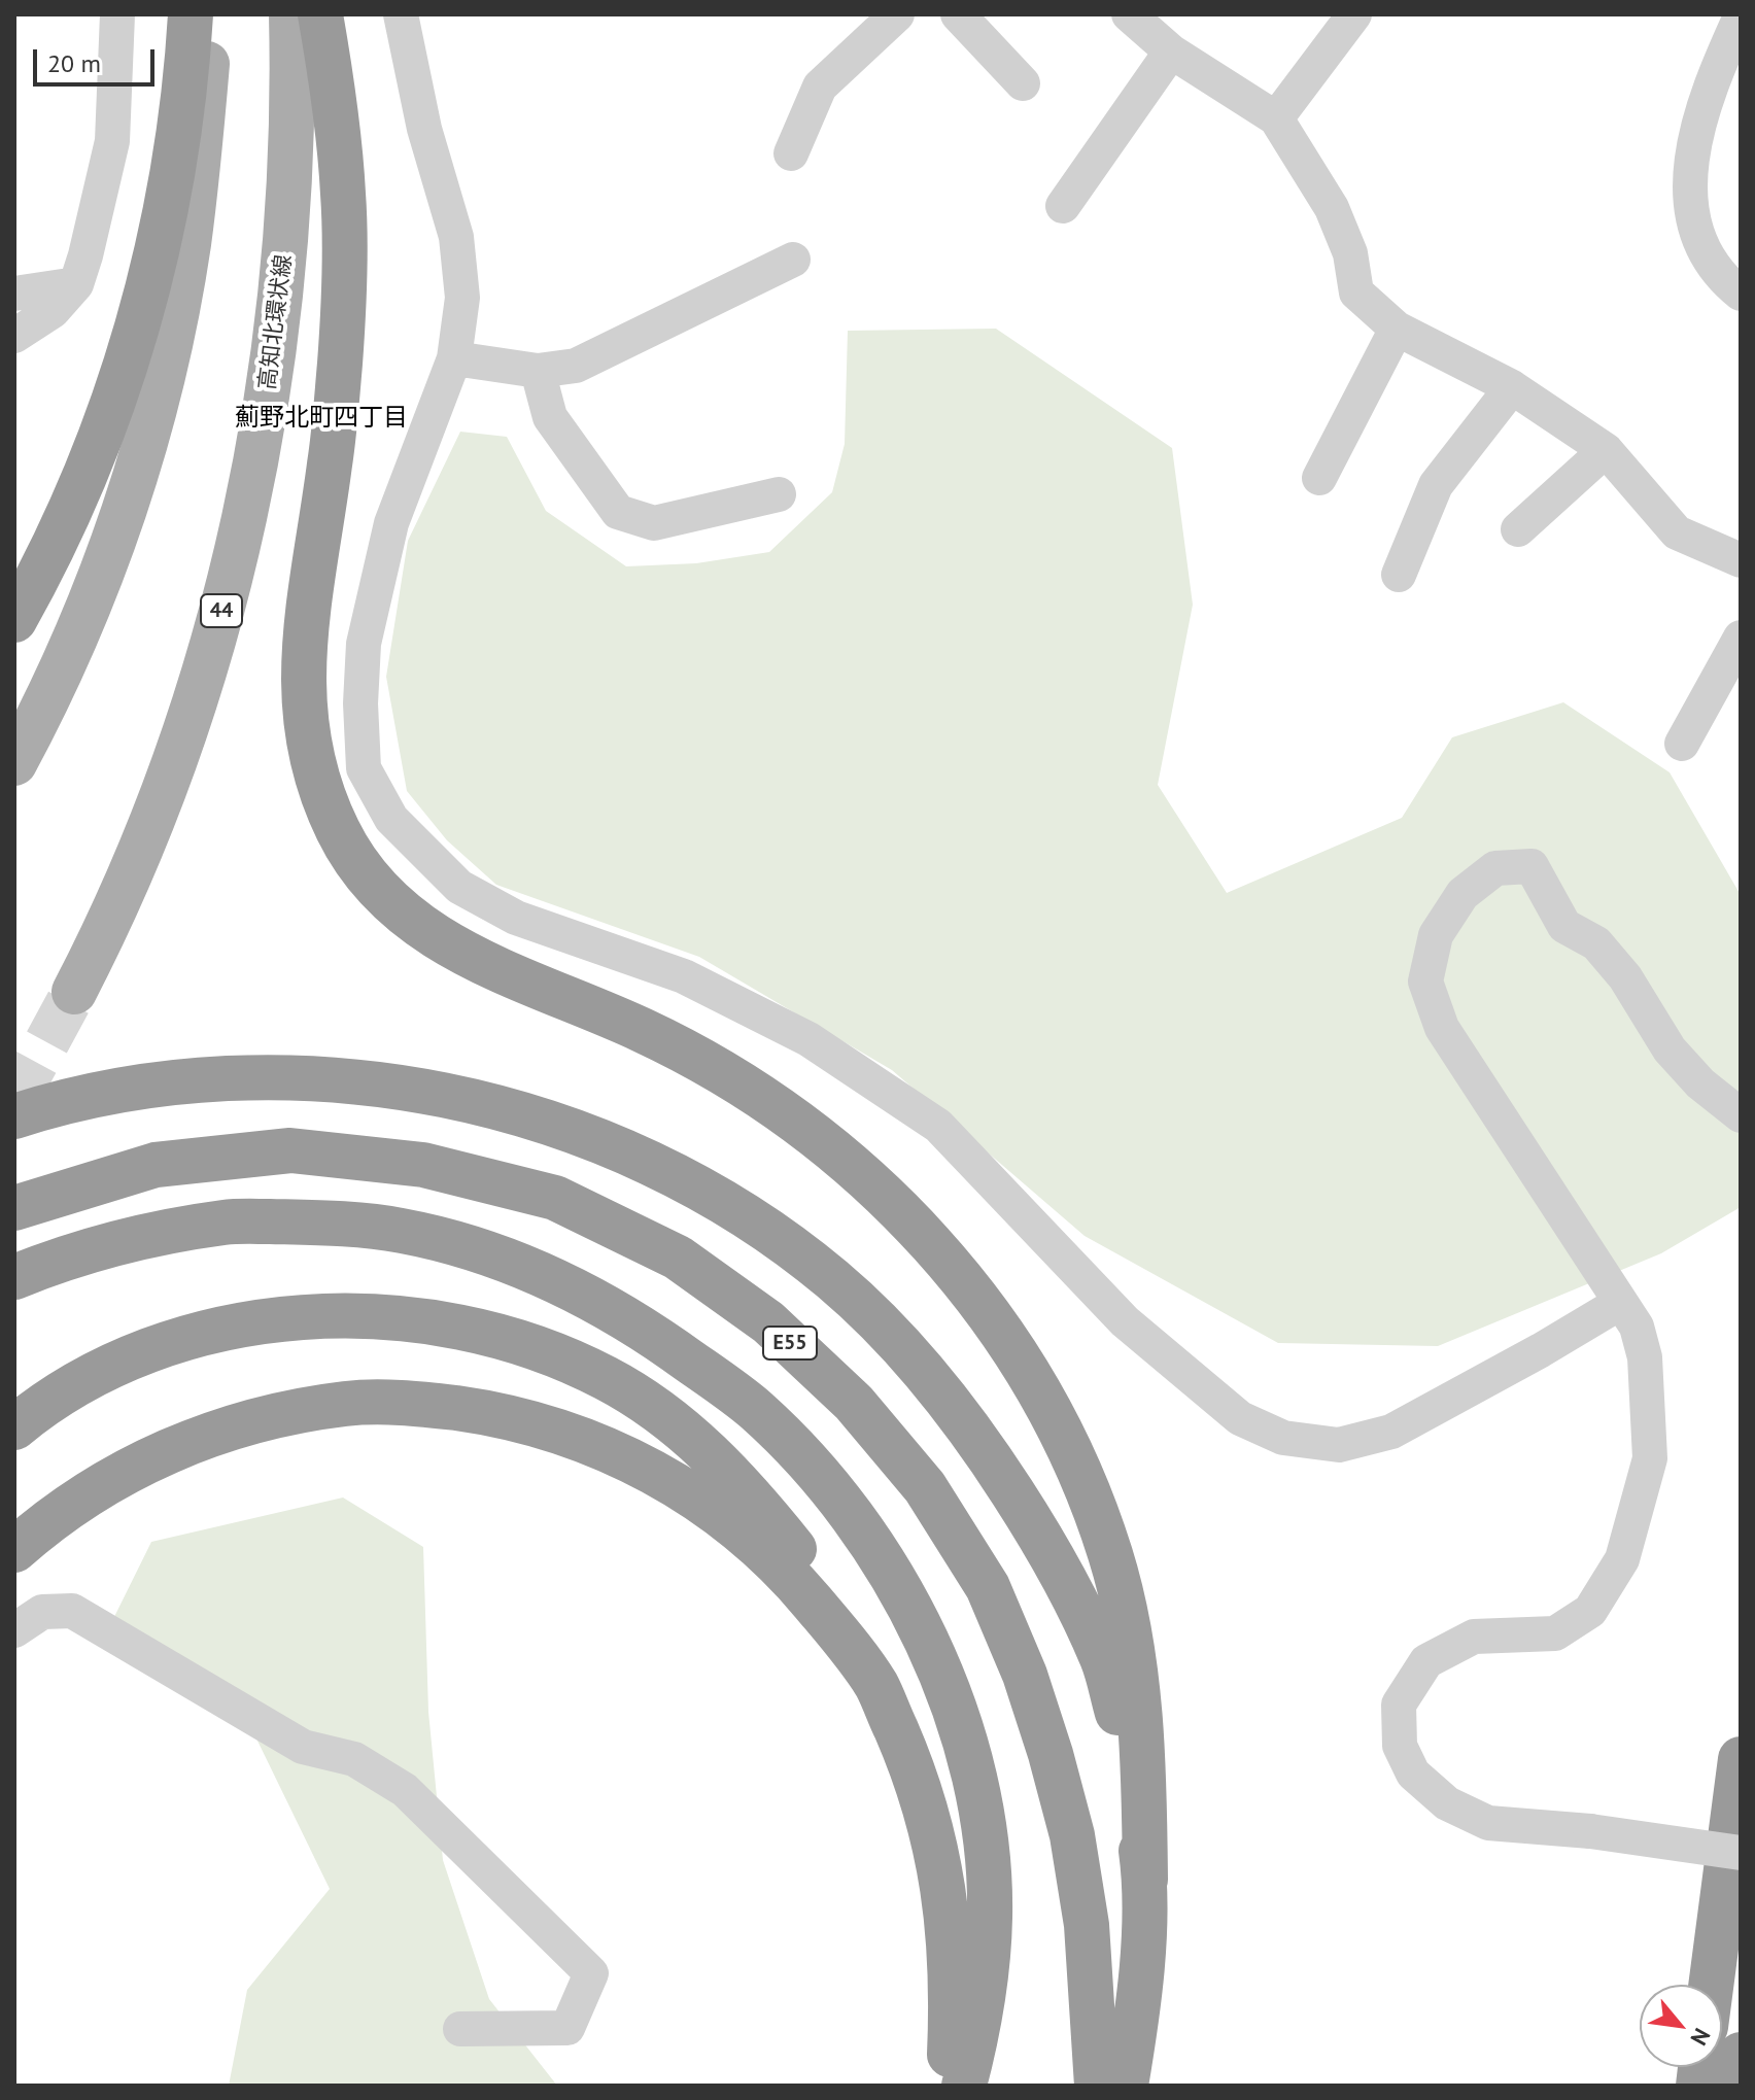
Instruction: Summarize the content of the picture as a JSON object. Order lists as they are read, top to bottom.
{
  "streets": {
    "highway": ["E55"],
    "main road": ["高知北環状線", "44"]
  },
  "districts": ["薊野北町四丁目"],
  "scale_bar": "20 m",
  "north": "bottom right"
}
